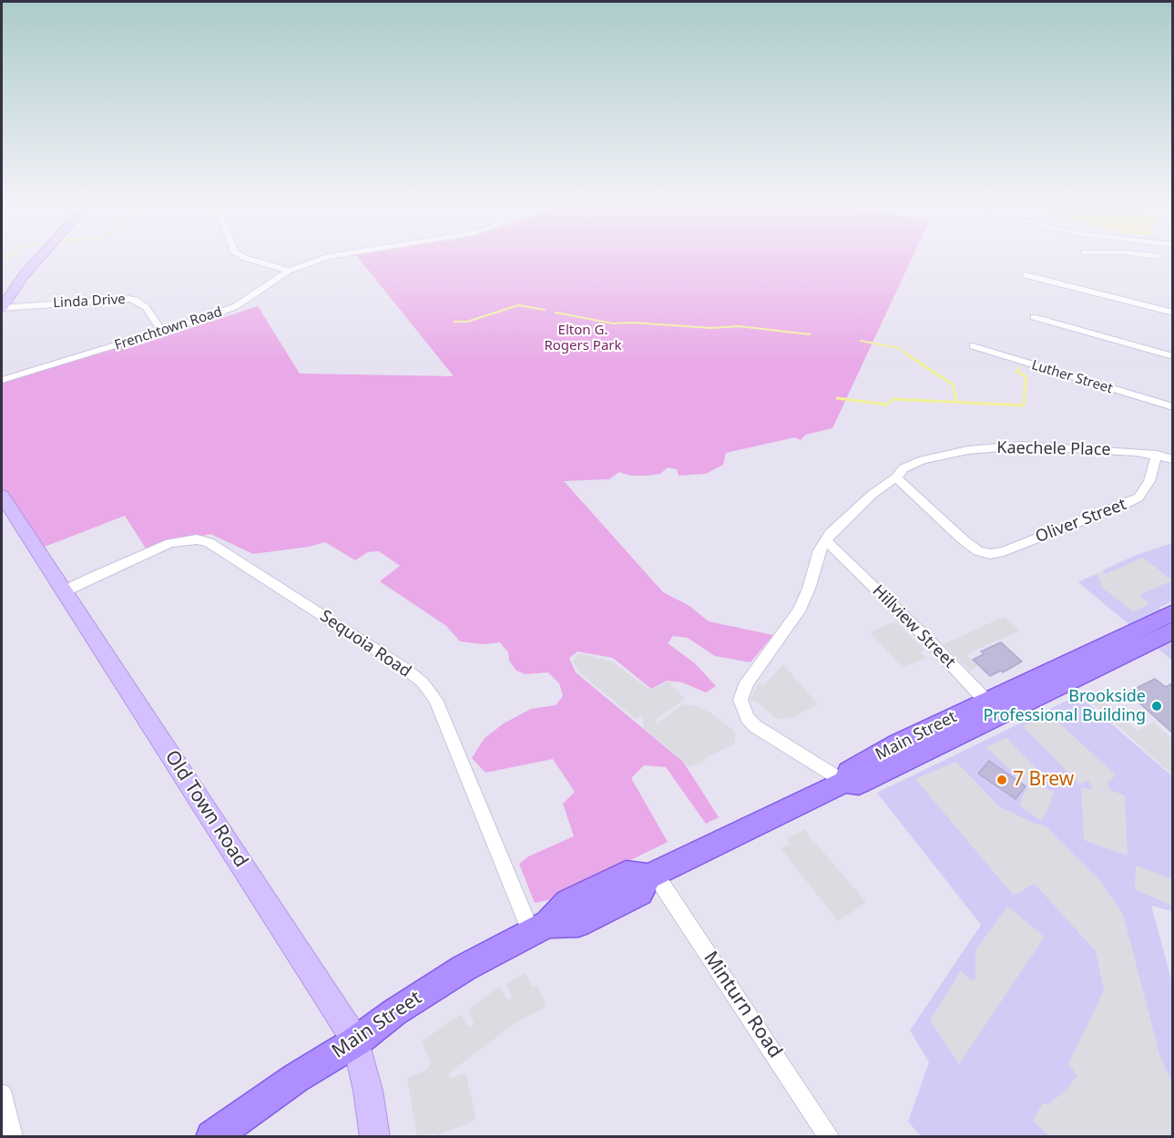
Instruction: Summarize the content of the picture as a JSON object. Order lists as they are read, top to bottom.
{
  "streets": {
    "main road": ["Main Street", "Old Town Road"],
    "street": [
      "Linda Drive",
      "Frenchtown Road",
      "Luther Street",
      "Kaechele Place",
      "Oliver Street",
      "Hillview Street",
      "Sequoia Road",
      "Minturn Road"
    ]
  },
  "crossings": [
    ["Linda Drive", "Frenchtown Road"],
    ["Kaechele Place", "Oliver Street"],
    ["Kaechele Place", "Hillview Street"],
    ["Kaechele Place", "Main Street"],
    ["Hillview Street", "Main Street"],
    ["Sequoia Road", "Main Street"],
    ["Sequoia Road", "Old Town Road"],
    ["Main Street", "Old Town Road"],
    ["Main Street", "Minturn Road"]
  ],
  "parks": ["Elton G. Rogers Park"],
  "places": ["Brookside Professional Building", "7 Brew"]
}
